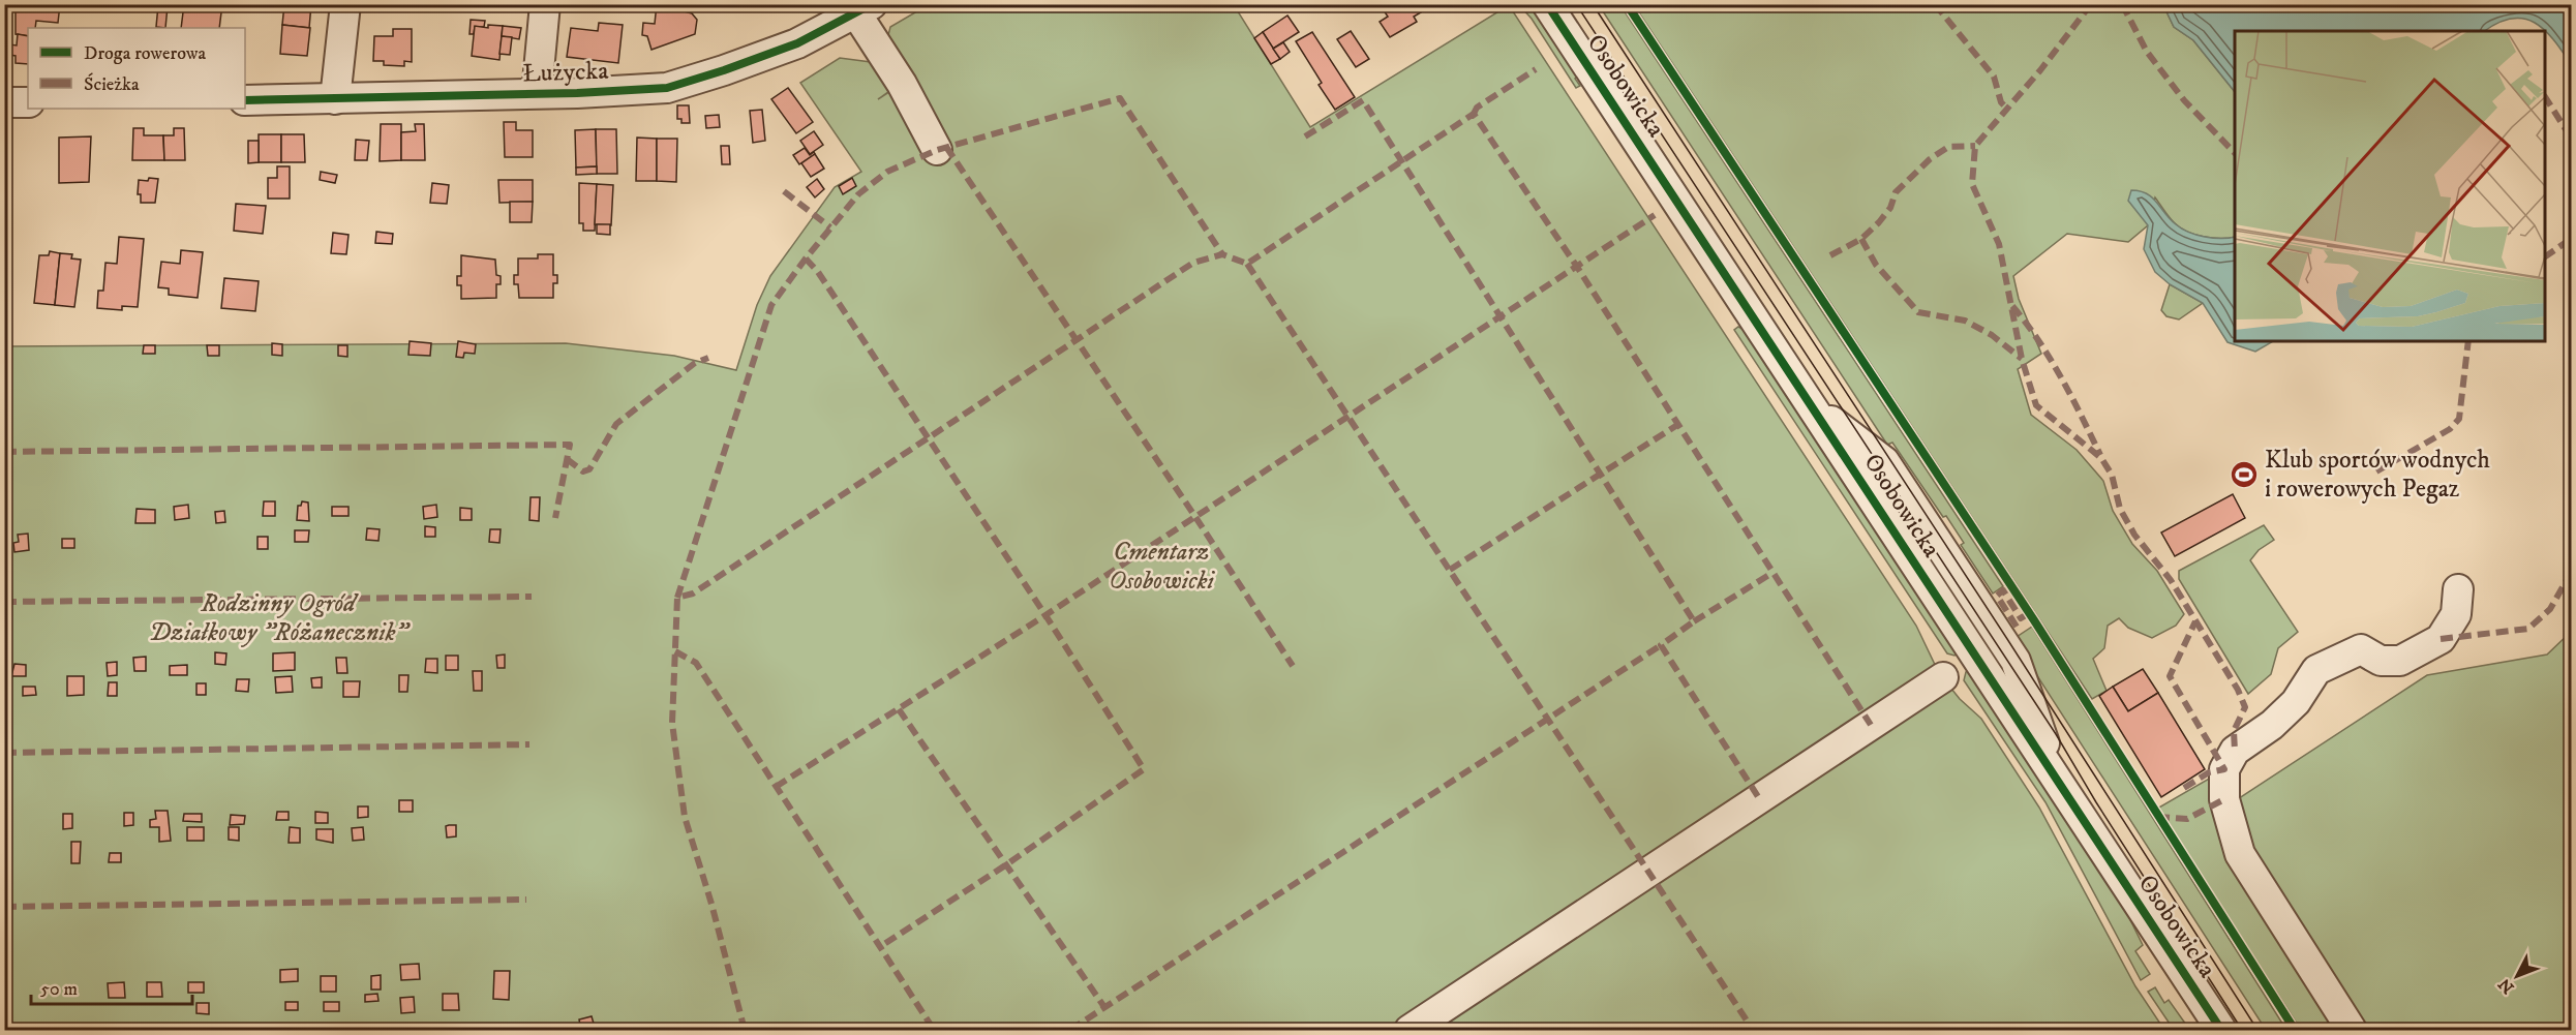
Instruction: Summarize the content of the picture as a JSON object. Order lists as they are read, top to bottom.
{
  "streets": {
    "street": ["Łużycka", "Osobowicka"]
  },
  "parks": ["Cmentarz Osobowicki", "Rodzinny Ogród Działkowy \"Różanecznik\""],
  "places": {
    "sports": ["Klub sportów wodnych i rowerowych Pegaz"]
  },
  "legend": ["Droga rowerowa", "Ścieżka"],
  "scale_bar": "50 m",
  "north": "bottom left"
}
